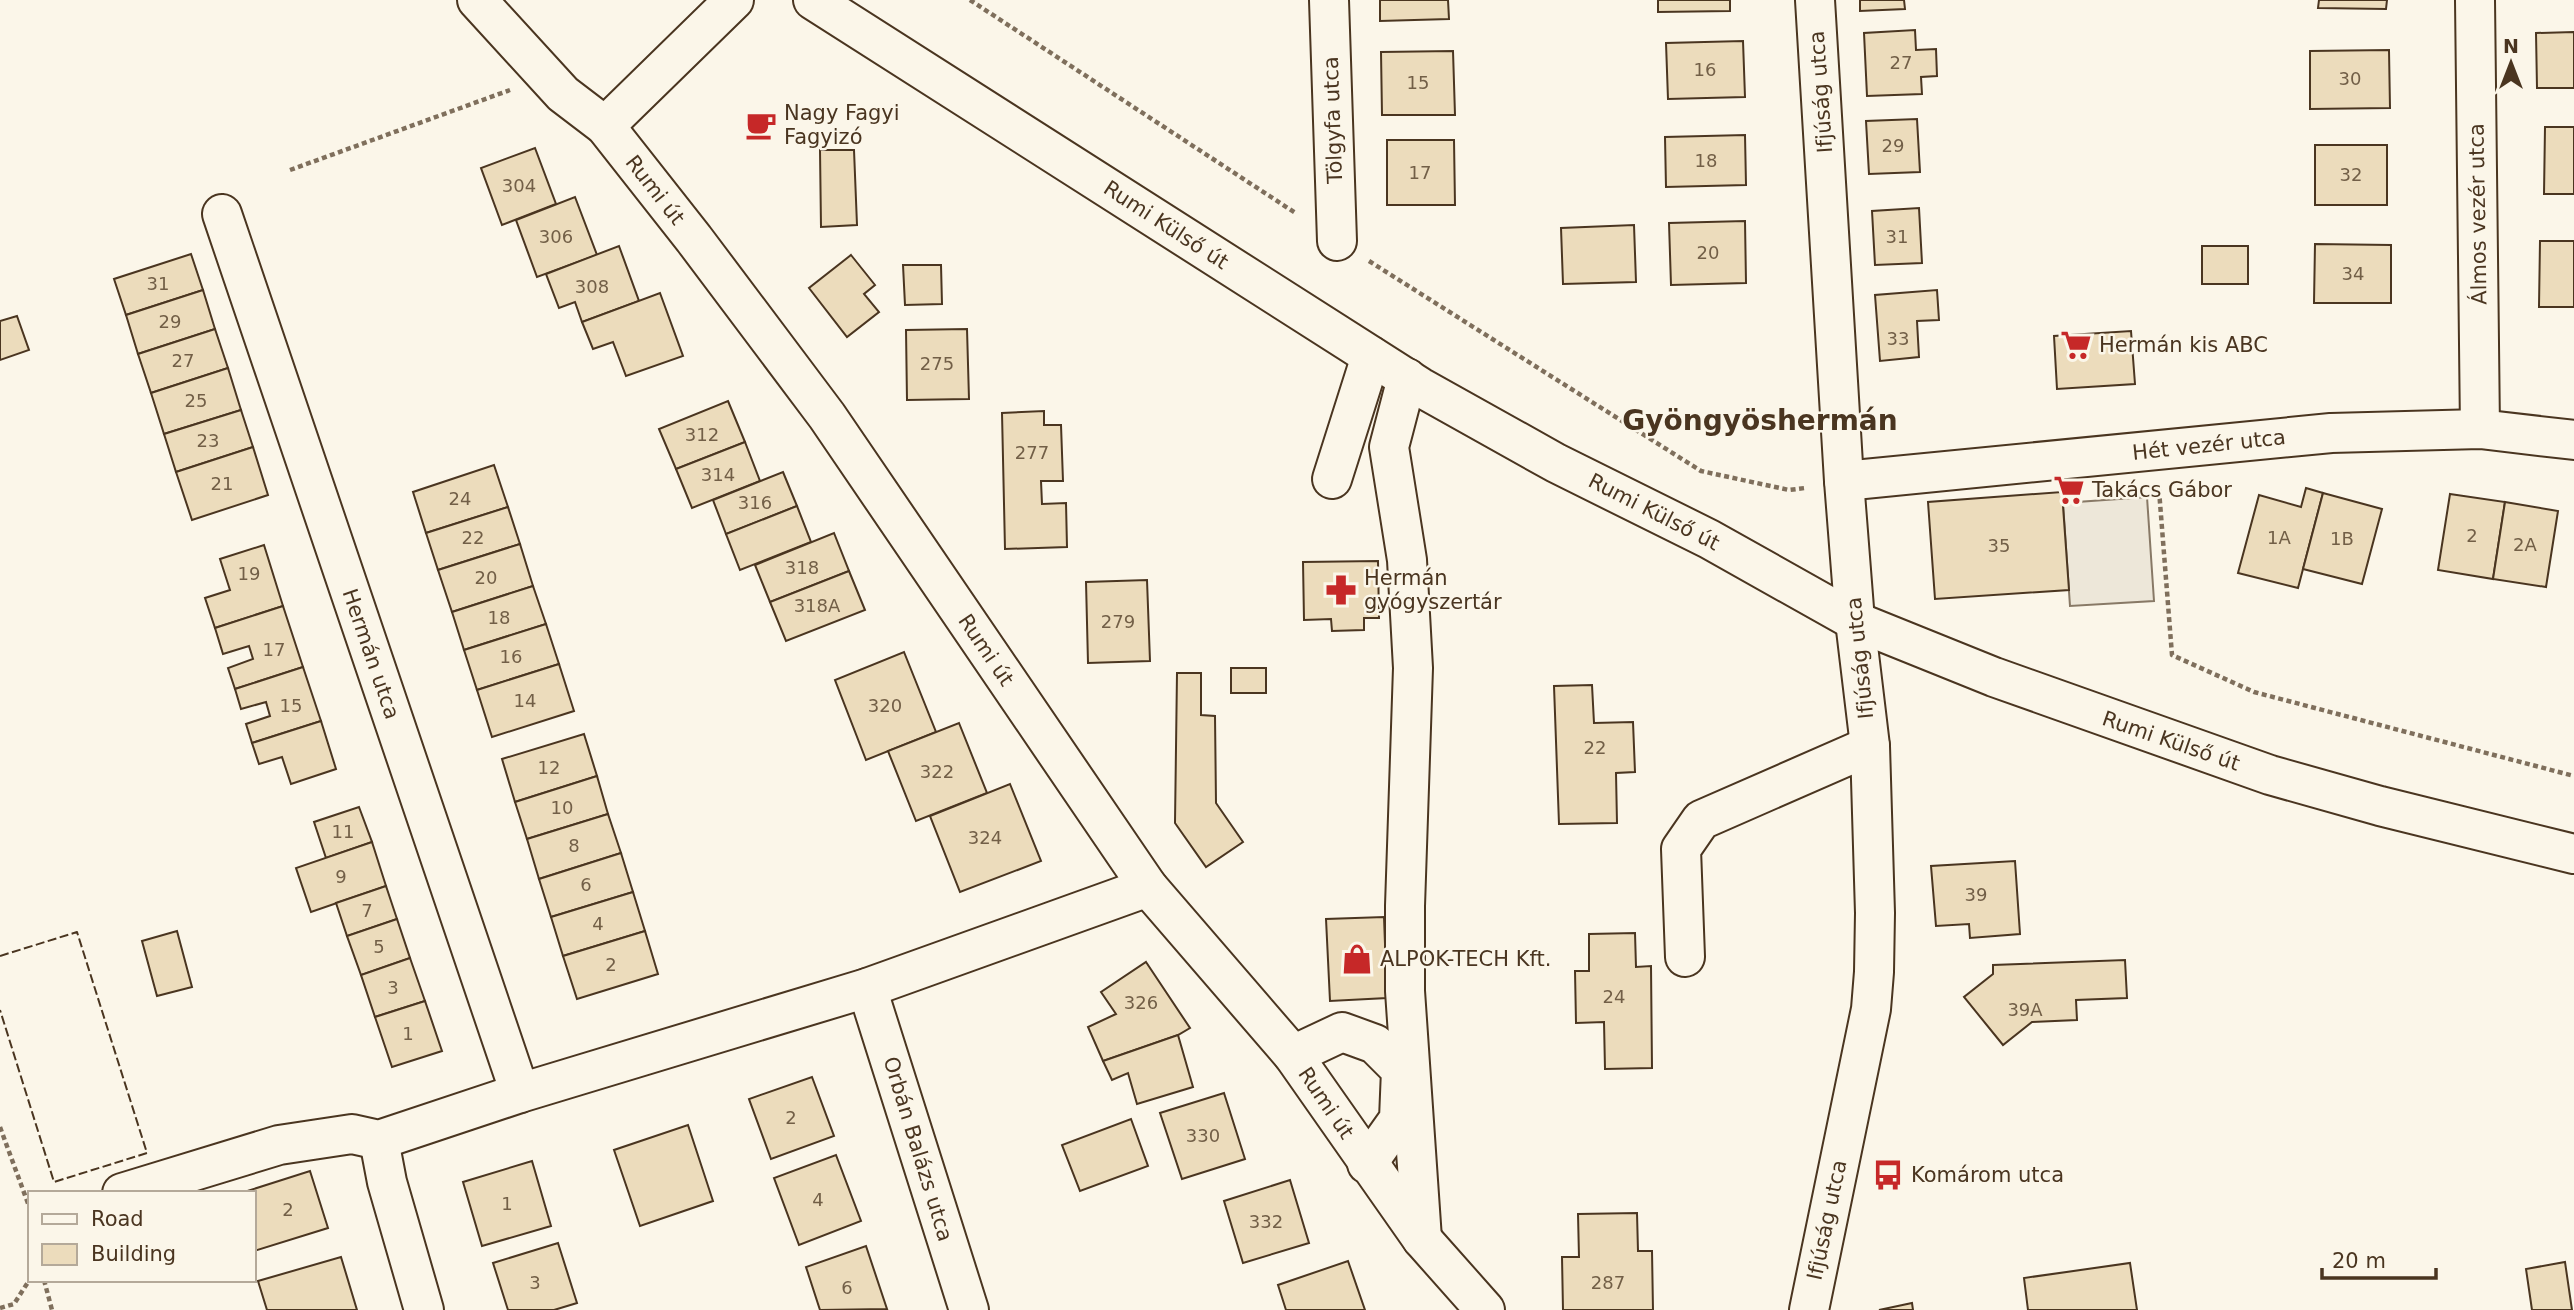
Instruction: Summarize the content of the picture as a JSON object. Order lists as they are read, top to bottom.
{
  "streets": {
    "street": [
      "Ifjúság utca",
      "Tölgyfa utca",
      "Rumi út",
      "Álmos vezér utca",
      "Rumi Külső út",
      "Hét vezér utca",
      "Hermán utca",
      "Orbán Balázs utca"
    ]
  },
  "crossings": [
    ["Ifjúság utca", "Rumi Külső út"],
    ["Ifjúság utca", "Hét vezér utca"],
    ["Álmos vezér utca", "Hét vezér utca"]
  ],
  "districts": ["Gyöngyöshermán"],
  "places": {
    "cafe": ["Nagy Fagyi Fagyizó"],
    "supermarket": ["Hermán kis ABC", "Takács Gábor"],
    "pharmacy": ["Hermán gyógyszertár"],
    "shop": ["ALPOK-TECH Kft."],
    "bus stop": ["Komárom utca"]
  },
  "house_numbers": [
    "27",
    "16",
    "30",
    "15",
    "29",
    "18",
    "17",
    "32",
    "304",
    "306",
    "31",
    "20",
    "34",
    "31",
    "308",
    "29",
    "33",
    "27",
    "275",
    "25",
    "312",
    "23",
    "277",
    "314",
    "21",
    "24",
    "316",
    "2",
    "22",
    "1A",
    "1B",
    "2A",
    "35",
    "318",
    "19",
    "20",
    "318A",
    "18",
    "279",
    "17",
    "16",
    "14",
    "15",
    "320",
    "22",
    "12",
    "322",
    "10",
    "11",
    "324",
    "8",
    "9",
    "6",
    "39",
    "7",
    "4",
    "5",
    "2",
    "3",
    "24",
    "326",
    "39A",
    "1",
    "2",
    "330",
    "4",
    "1",
    "2",
    "332",
    "3",
    "287",
    "6"
  ],
  "legend": ["Road", "Building"],
  "scale_bar": "20 m",
  "north": "top"
}
